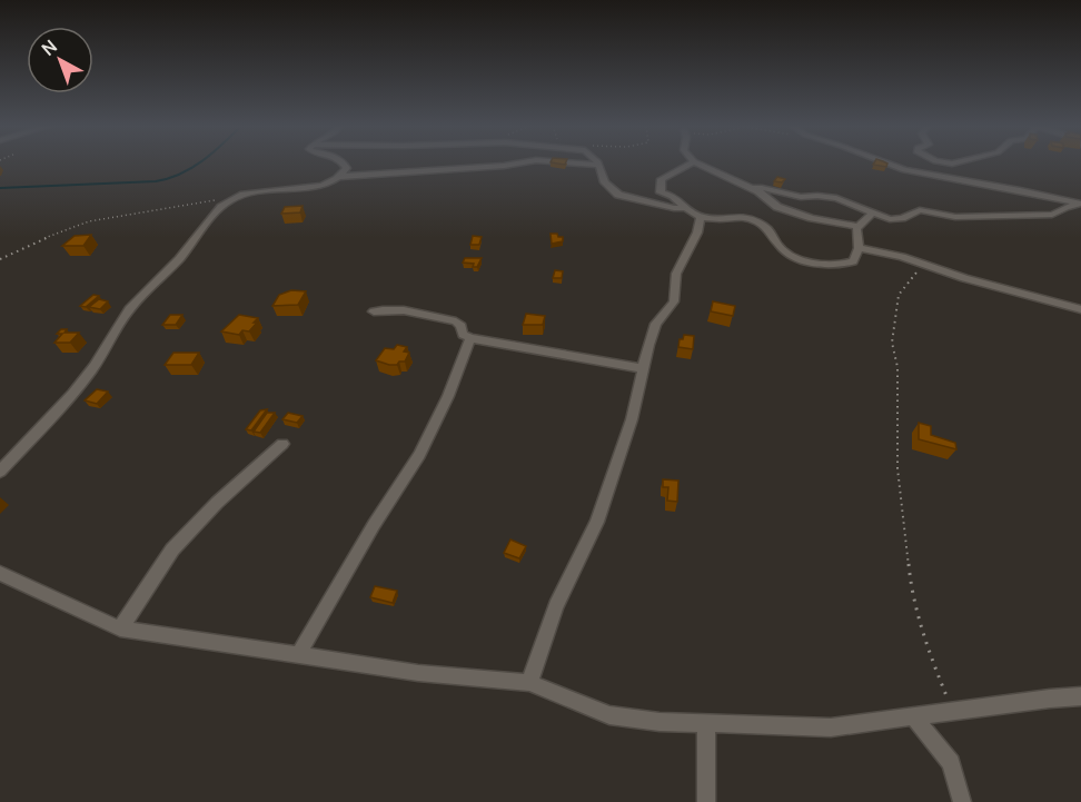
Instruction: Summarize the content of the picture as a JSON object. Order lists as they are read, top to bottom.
{
  "north": "top left"
}
